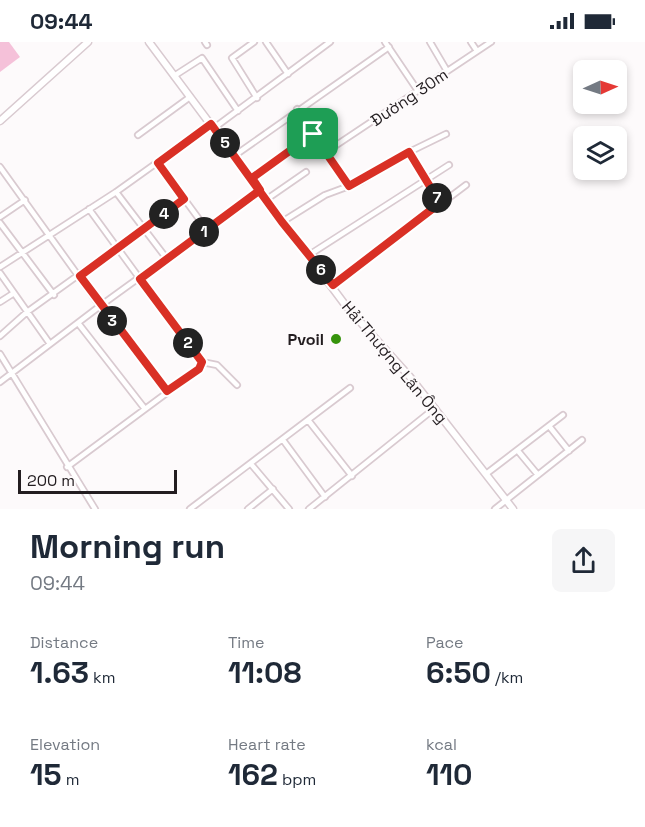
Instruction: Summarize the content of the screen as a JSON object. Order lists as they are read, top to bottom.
{
  "streets": {
    "street": ["Đường 30m", "Hải Thượng Lãn Ông"]
  },
  "places": ["Pvoil"],
  "scale_bar": "200 m",
  "north": "right",
  "page": {
    "status": "09:44",
    "pins": [
      "5",
      "7",
      "4",
      "1",
      "6",
      "3",
      "2"
    ],
    "scale": "200 m",
    "heading": ["Morning run", "09:44"],
    "stats": [
      ["Distance", "1.63 km"],
      ["Time", "11:08"],
      ["Pace", "6:50 /km"],
      ["Elevation", "15 m"],
      ["Heart rate", "162 bpm"],
      ["kcal", "110"]
    ]
  }
}
